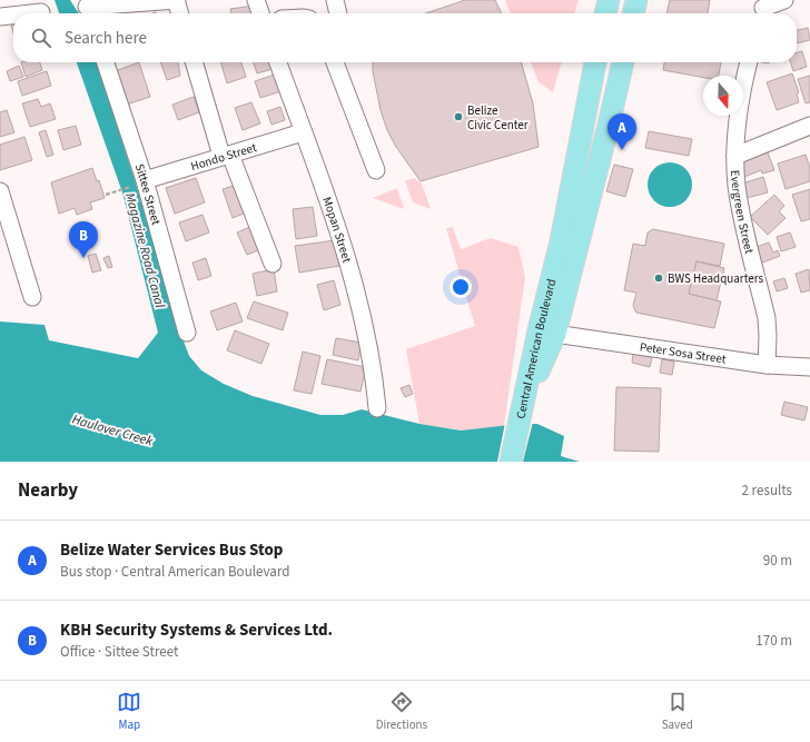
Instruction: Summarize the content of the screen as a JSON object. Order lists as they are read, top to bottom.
{
  "streets": {
    "main road": ["Central American Boulevard"],
    "street": [
      "Hondo Street",
      "Sittee Street",
      "Evergreen Street",
      "Mopan Street",
      "Peter Sosa Street"
    ]
  },
  "crossings": [
    ["Hondo Street", "Sittee Street"],
    ["Hondo Street", "Mopan Street"],
    ["Evergreen Street", "Peter Sosa Street"],
    ["Central American Boulevard", "Peter Sosa Street"]
  ],
  "water": ["Magazine Road Canal", "Haulover Creek"],
  "places": ["Belize Civic Center", "BWS Headquarters"],
  "north": "bottom",
  "page": {
    "search": "Search here",
    "pins": ["A", "B"],
    "heading": ["Nearby", "2 results"],
    "list": [
      {
        "mark": "A",
        "name": "Belize Water Services Bus Stop",
        "note": "Bus stop · Central American Boulevard",
        "value": "90 m"
      },
      {
        "mark": "B",
        "name": "KBH Security Systems & Services Ltd.",
        "note": "Office · Sittee Street",
        "value": "170 m"
      }
    ],
    "nav": ["Map", "Directions", "Saved"]
  }
}
